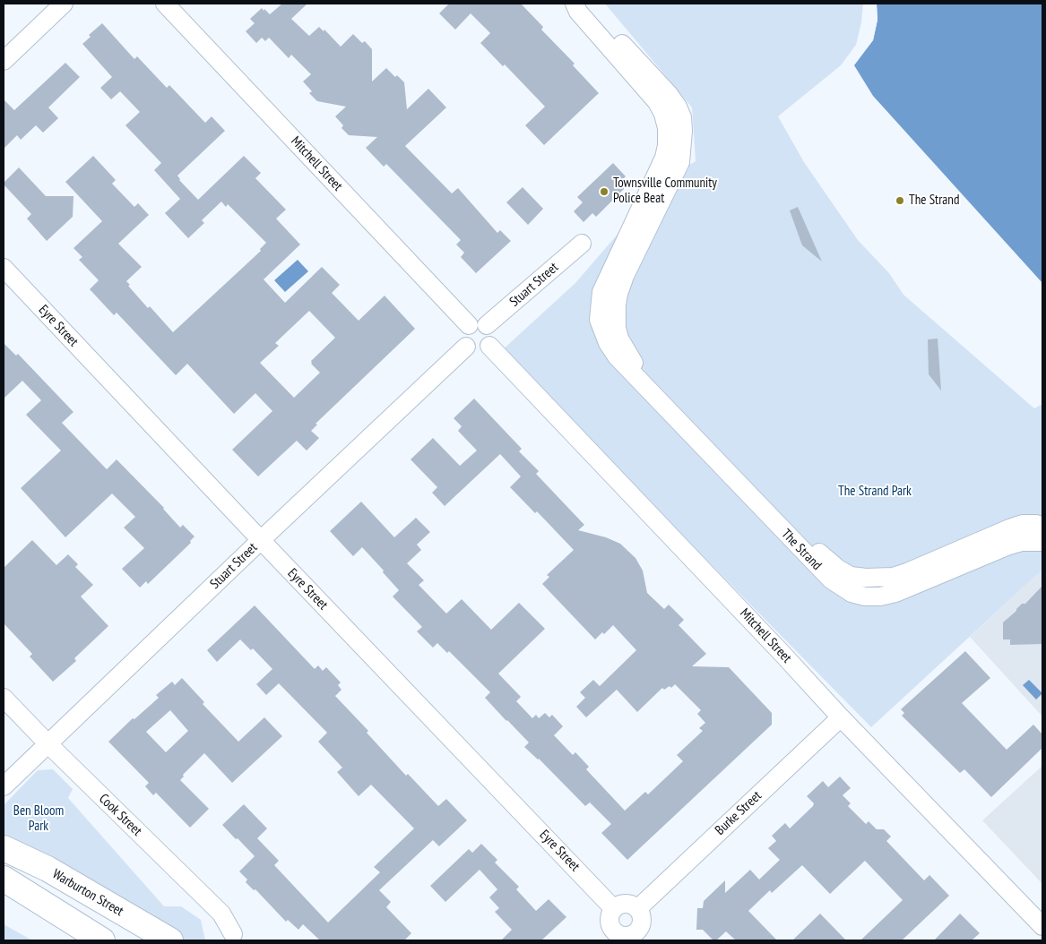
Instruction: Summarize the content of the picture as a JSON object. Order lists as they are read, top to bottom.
{
  "streets": {
    "main road": ["Warburton Street"],
    "street": [
      "Mitchell Street",
      "Stuart Street",
      "Eyre Street",
      "The Strand",
      "Burke Street",
      "Cook Street"
    ]
  },
  "crossings": [
    ["Mitchell Street", "Stuart Street"],
    ["Mitchell Street", "Burke Street"],
    ["Stuart Street", "Eyre Street"],
    ["Stuart Street", "Cook Street"]
  ],
  "parks": ["The Strand Park", "Ben Bloom Park"],
  "places": ["Townsville Community Police Beat", "The Strand"]
}
